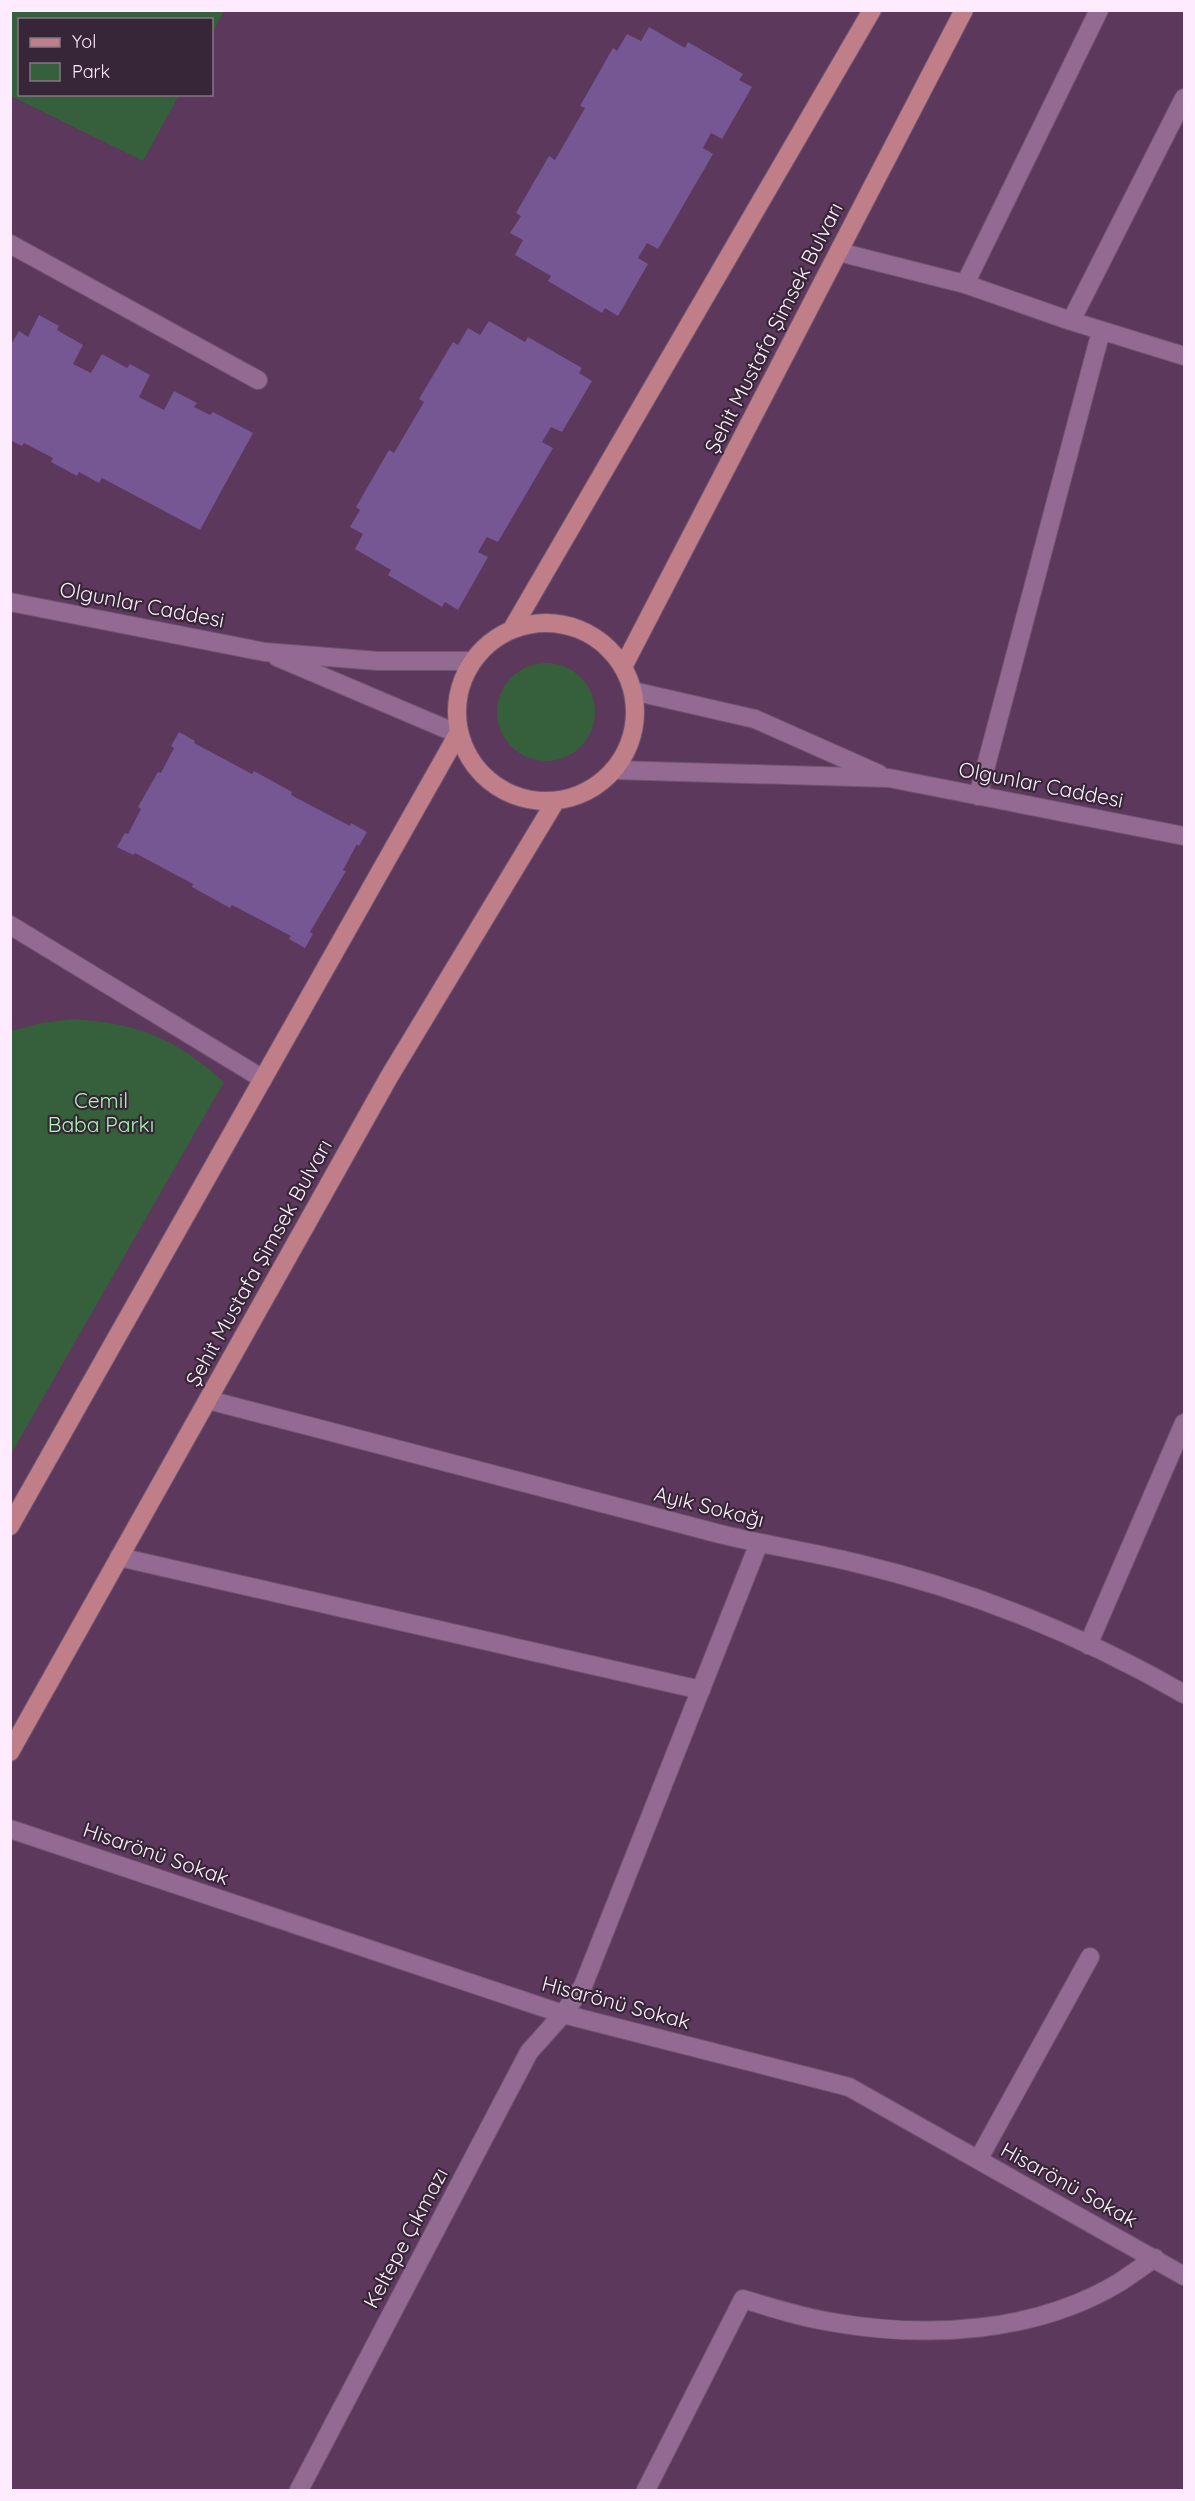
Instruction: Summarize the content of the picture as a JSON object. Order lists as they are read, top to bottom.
{
  "streets": {
    "main road": ["Şehit Mustafa Şimsek Bulvarı"],
    "street": [
      "Olgunlar Caddesi",
      "Ayık Sokağı",
      "Hisarönü Sokak",
      "Keltepe Çıkmazı"
    ]
  },
  "crossings": [
    ["Şehit Mustafa Şimsek Bulvarı", "Ayık Sokağı"],
    ["Ayık Sokağı", "Keltepe Çıkmazı"],
    ["Hisarönü Sokak", "Keltepe Çıkmazı"]
  ],
  "parks": ["Cemil Baba Parkı"],
  "legend": ["Yol", "Park"]
}
